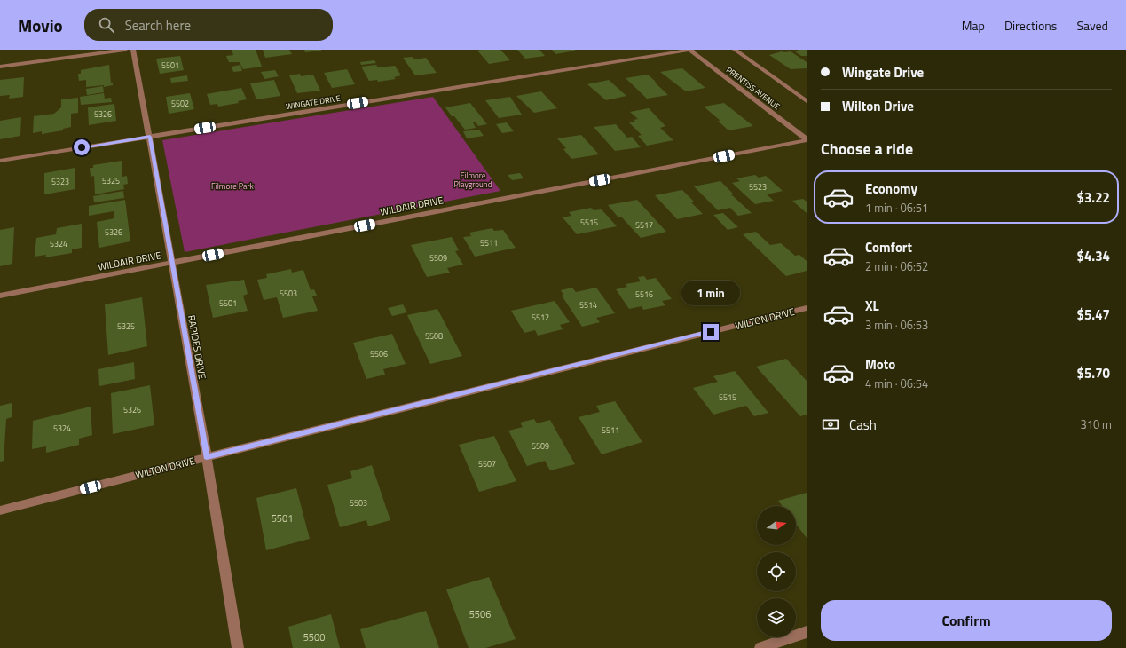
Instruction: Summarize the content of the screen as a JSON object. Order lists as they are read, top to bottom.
{
  "streets": {
    "street": [
      "PRENTISS AVENUE",
      "WINGATE DRIVE",
      "WILDAIR DRIVE",
      "WILTON DRIVE",
      "RAPIDES DRIVE"
    ]
  },
  "crossings": [
    ["PRENTISS AVENUE", "WINGATE DRIVE"],
    ["PRENTISS AVENUE", "WILDAIR DRIVE"],
    ["WINGATE DRIVE", "RAPIDES DRIVE"],
    ["WILDAIR DRIVE", "RAPIDES DRIVE"],
    ["WILTON DRIVE", "RAPIDES DRIVE"]
  ],
  "parks": ["Filmore Playground", "Filmore Park"],
  "house_numbers": [
    "5501",
    "5502",
    "5326",
    "5325",
    "5323",
    "5523",
    "5515",
    "5517",
    "5326",
    "5511",
    "5324",
    "5509",
    "5503",
    "5516",
    "5501",
    "5514",
    "5512",
    "5325",
    "5508",
    "5506",
    "5515",
    "5326",
    "5324",
    "5511",
    "5509",
    "5507",
    "5503",
    "5501",
    "5506",
    "5500"
  ],
  "north": "right",
  "page": {
    "header": "Movio",
    "search": "Search here",
    "nav": ["Map", "Directions", "Saved"],
    "banner": ["Wingate Drive", "Wilton Drive"],
    "heading": "Choose a ride",
    "list": [
      {
        "name": "Economy",
        "note": "1 min · 06:51",
        "value": "$3.22"
      },
      {
        "name": "Comfort",
        "note": "2 min · 06:52",
        "value": "$4.34"
      },
      {
        "name": "XL",
        "note": "3 min · 06:53",
        "value": "$5.47"
      },
      {
        "name": "Moto",
        "note": "4 min · 06:54",
        "value": "$5.70"
      }
    ],
    "bubble": "1 min",
    "pay": ["Cash", "310 m"],
    "buttons": "Confirm"
  }
}
